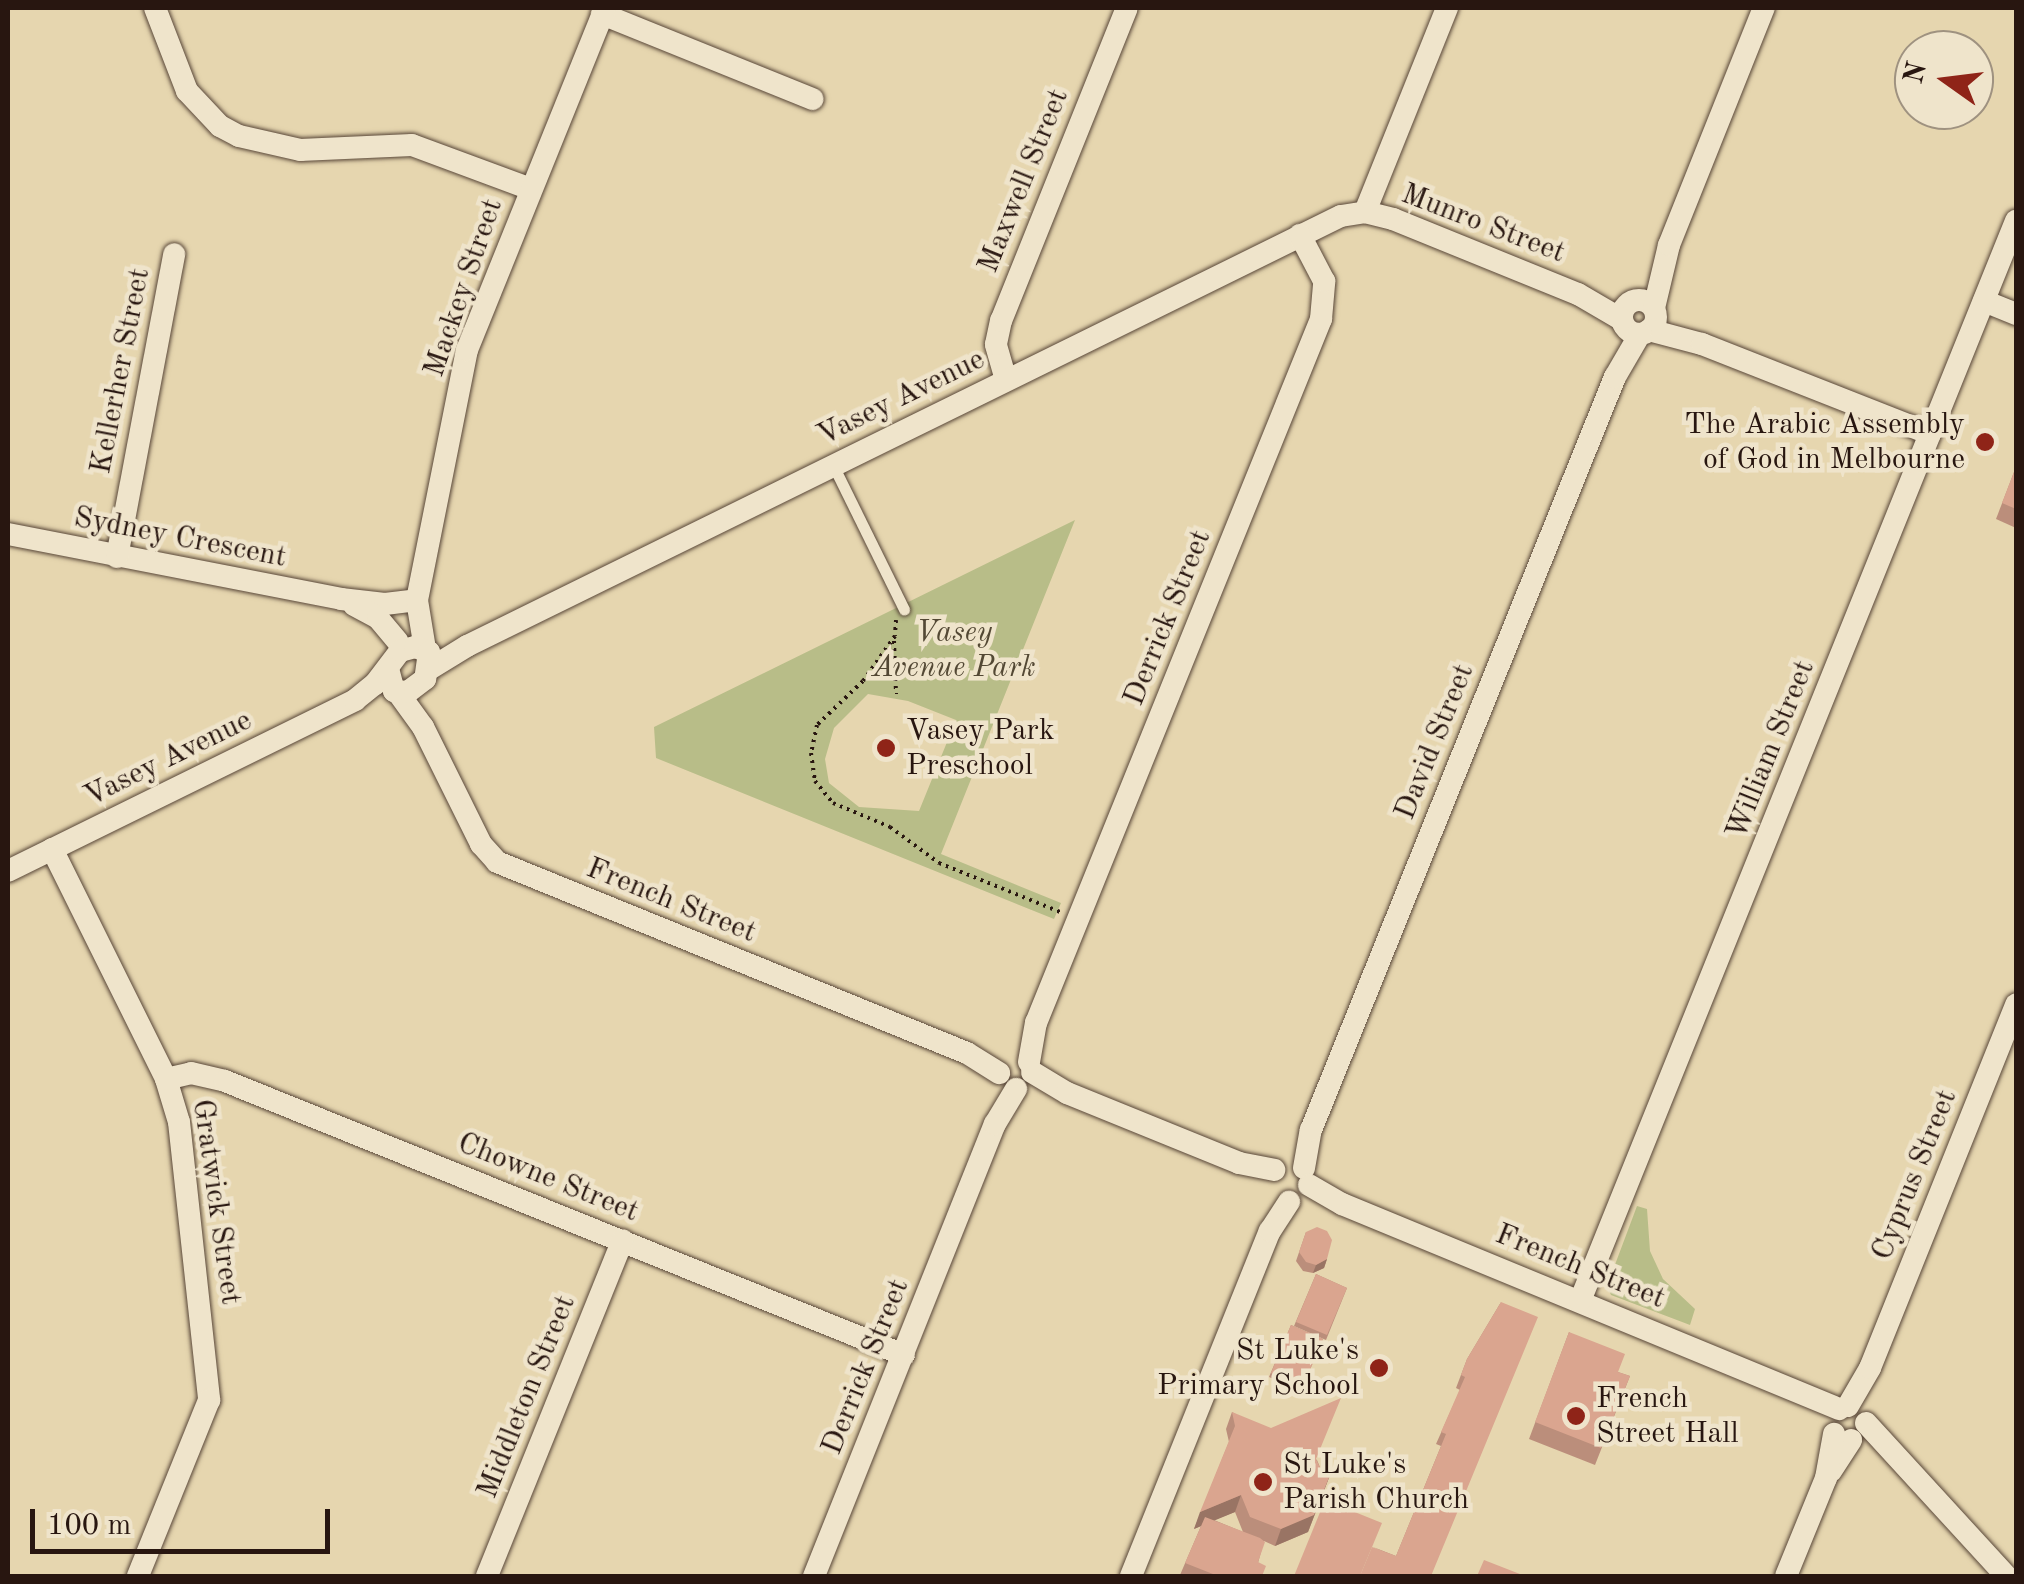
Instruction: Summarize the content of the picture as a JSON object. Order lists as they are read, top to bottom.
{
  "streets": {
    "street": [
      "Maxwell Street",
      "Munro Street",
      "Mackey Street",
      "Kellerher Street",
      "Vasey Avenue",
      "Sydney Crescent",
      "Derrick Street",
      "David Street",
      "William Street",
      "French Street",
      "Cyprus Street",
      "Chowne Street",
      "Gratwick Street",
      "Middleton Street"
    ]
  },
  "crossings": [
    ["Maxwell Street", "Vasey Avenue"],
    ["Munro Street", "Vasey Avenue"],
    ["Munro Street", "David Street"],
    ["Munro Street", "William Street"],
    ["Mackey Street", "Vasey Avenue"],
    ["Mackey Street", "Sydney Crescent"],
    ["Mackey Street", "French Street"],
    ["Kellerher Street", "Sydney Crescent"],
    ["Vasey Avenue", "Sydney Crescent"],
    ["Vasey Avenue", "Derrick Street"],
    ["Vasey Avenue", "French Street"],
    ["Vasey Avenue", "Gratwick Street"],
    ["Sydney Crescent", "French Street"],
    ["Derrick Street", "French Street"],
    ["Derrick Street", "Chowne Street"],
    ["David Street", "French Street"],
    ["William Street", "French Street"],
    ["French Street", "Cyprus Street"],
    ["Chowne Street", "Gratwick Street"],
    ["Chowne Street", "Middleton Street"]
  ],
  "parks": ["Vasey Avenue Park"],
  "places": [
    "The Arabic Assembly of God in Melbourne",
    "Vasey Park Preschool",
    "St Luke's Primary School",
    "French Street Hall",
    "St Luke's Parish Church"
  ],
  "scale_bar": "100 m",
  "north": "left"
}
